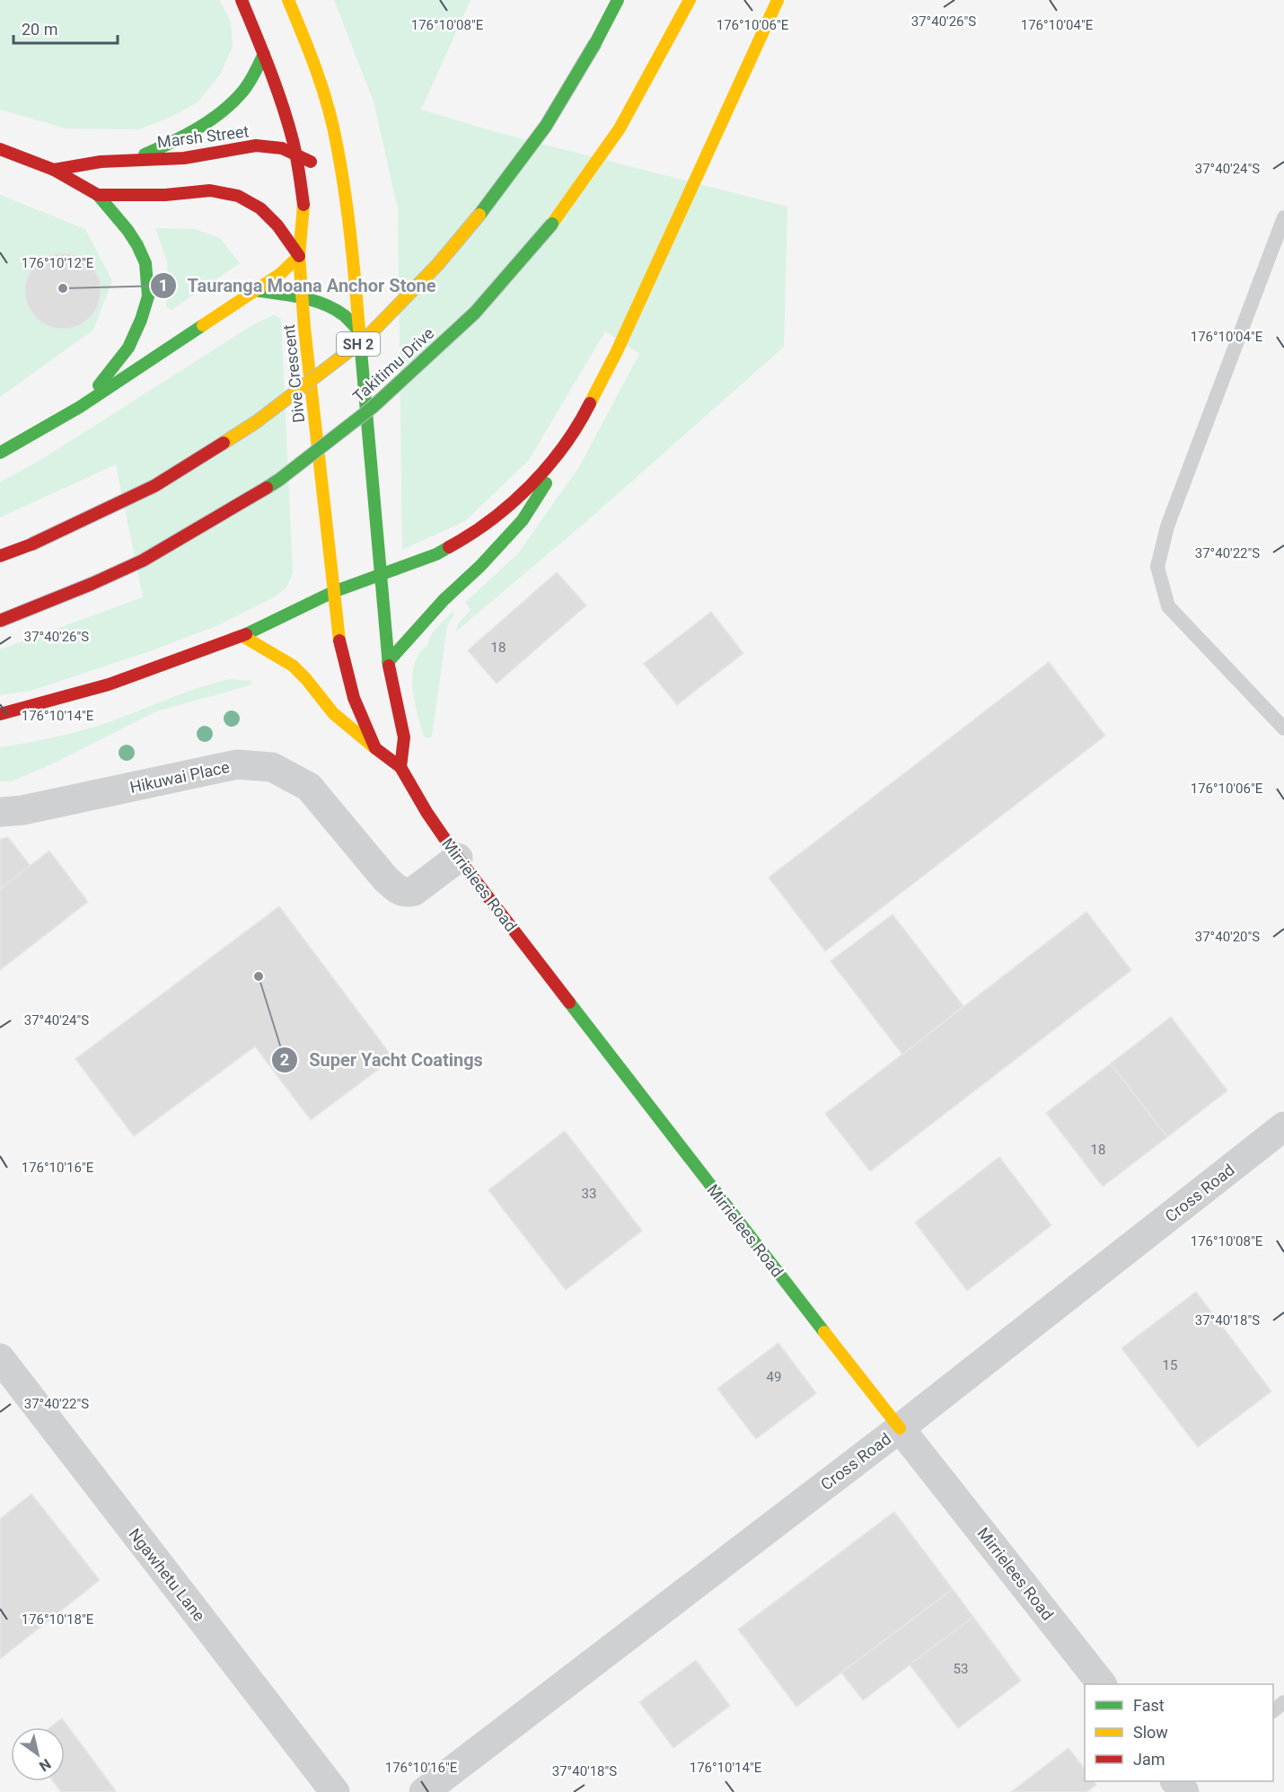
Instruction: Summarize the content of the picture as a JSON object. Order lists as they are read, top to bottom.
{
  "streets": {
    "main road": [
      "Marsh Street",
      "SH 2",
      "Takitimu Drive",
      "Dive Crescent",
      "Mirrielees Road"
    ],
    "street": ["Hikuwai Place", "Cross Road", "Ngawhetu Lane"]
  },
  "crossings": [
    ["Marsh Street", "Dive Crescent"],
    ["Dive Crescent", "Mirrielees Road"],
    ["Hikuwai Place", "Mirrielees Road"],
    ["Mirrielees Road", "Cross Road"]
  ],
  "places": ["Tauranga Moana Anchor Stone", "Super Yacht Coatings"],
  "house_numbers": [
    "18",
    "18",
    "33",
    "15",
    "49",
    "53"
  ],
  "legend": ["Fast", "Slow", "Jam"],
  "scale_bar": "20 m",
  "north": "bottom right",
  "coordinates": [
    "37°40'26\"S",
    "176°10'08\"E",
    "176°10'06\"E",
    "176°10'04\"E",
    "37°40'24\"S",
    "176°10'12\"E",
    "37°40'22\"S",
    "176°10'14\"E",
    "37°40'20\"S",
    "176°10'16\"E",
    "37°40'18\"S",
    "176°10'18\"E"
  ]
}
